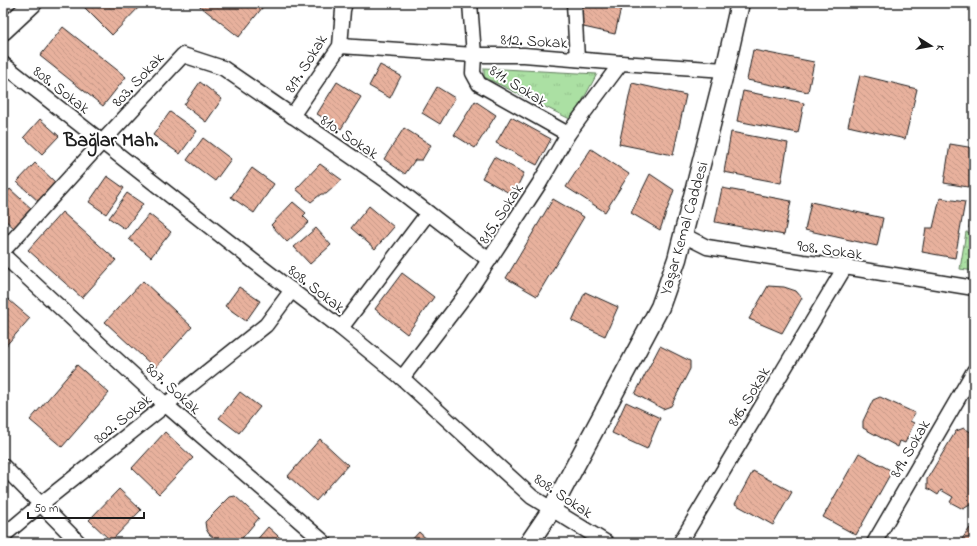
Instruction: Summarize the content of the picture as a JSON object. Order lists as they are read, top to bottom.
{
  "streets": {
    "street": [
      "812. Sokak",
      "817. Sokak",
      "803. Sokak",
      "811. Sokak",
      "808. Sokak",
      "810. Sokak",
      "815. Sokak",
      "Yaşar Kemal Caddesi",
      "908. Sokak",
      "807. Sokak",
      "816. Sokak",
      "802. Sokak",
      "819. Sokak"
    ]
  },
  "crossings": [
    ["812. Sokak", "817. Sokak"],
    ["812. Sokak", "811. Sokak"],
    ["812. Sokak", "815. Sokak"],
    ["812. Sokak", "Yaşar Kemal Caddesi"],
    ["817. Sokak", "810. Sokak"],
    ["803. Sokak", "808. Sokak"],
    ["803. Sokak", "810. Sokak"],
    ["811. Sokak", "815. Sokak"],
    ["808. Sokak", "815. Sokak"],
    ["808. Sokak", "Yaşar Kemal Caddesi"],
    ["808. Sokak", "802. Sokak"],
    ["810. Sokak", "815. Sokak"],
    ["Yaşar Kemal Caddesi", "908. Sokak"],
    ["908. Sokak", "816. Sokak"],
    ["807. Sokak", "802. Sokak"]
  ],
  "districts": ["Bağlar Mah."],
  "scale_bar": "50 m",
  "north": "right"
}
